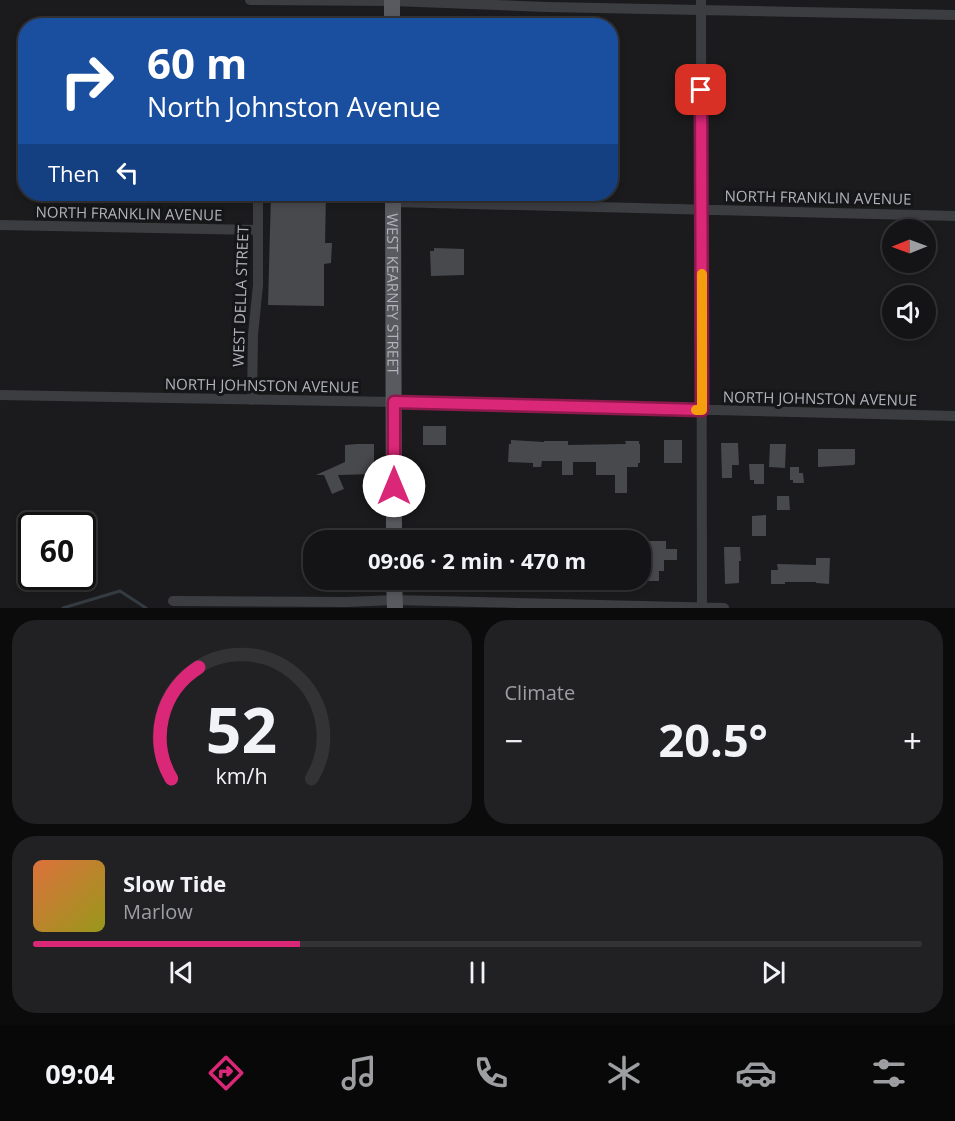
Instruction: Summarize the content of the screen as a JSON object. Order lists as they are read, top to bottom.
{
  "streets": {
    "main road": ["WEST KEARNEY STREET"],
    "street": ["NORTH FRANKLIN AVENUE", "WEST DELLA STREET", "NORTH JOHNSTON AVENUE"]
  },
  "crossings": [
    ["NORTH FRANKLIN AVENUE", "WEST DELLA STREET"],
    ["WEST KEARNEY STREET", "NORTH JOHNSTON AVENUE"],
    ["WEST DELLA STREET", "NORTH JOHNSTON AVENUE"]
  ],
  "north": "left",
  "page": {
    "turn": ["60 m", "North Johnston Avenue"],
    "then": "Then",
    "limit": "60",
    "trip": "09:06 · 2 min · 470 m",
    "tile": "Climate",
    "heat": ["−", "20.5°", "+"],
    "song": ["Slow Tide", "Marlow"],
    "tabs": "09:04",
    "gauge": ["52", "km/h"]
  }
}
